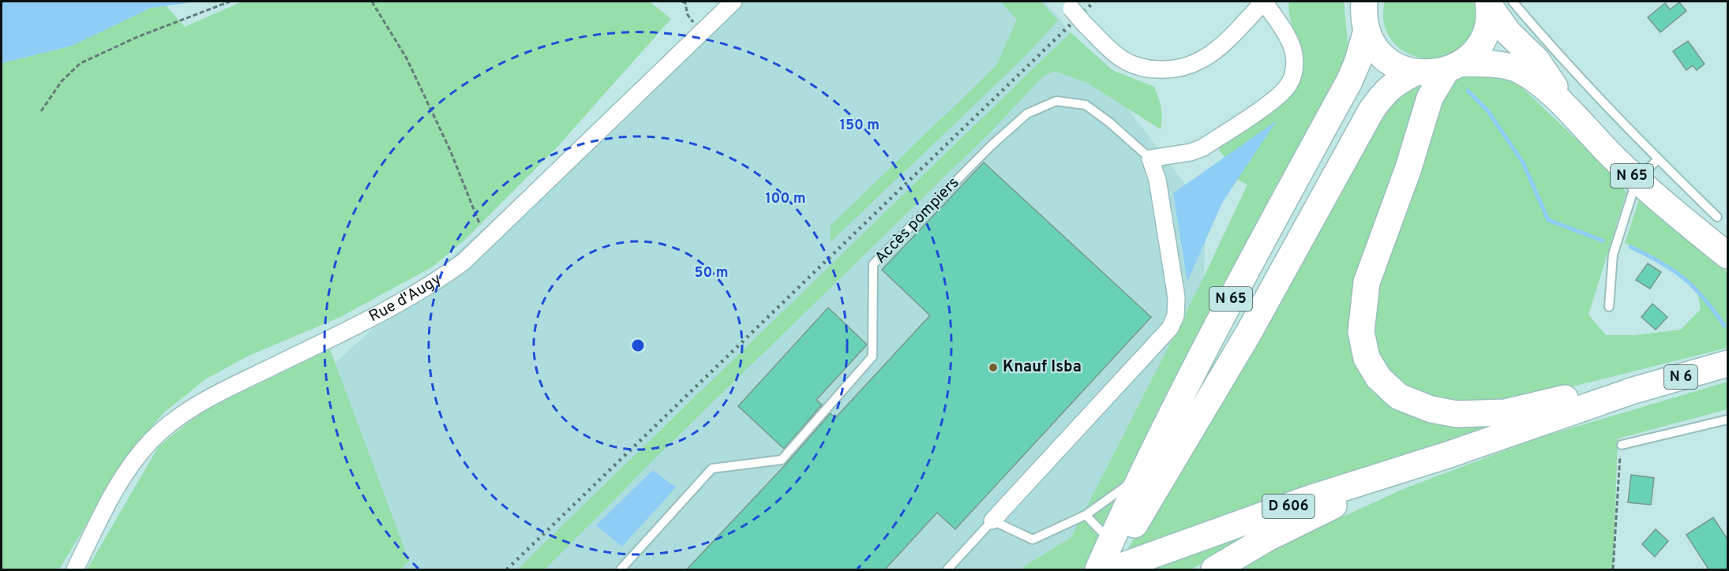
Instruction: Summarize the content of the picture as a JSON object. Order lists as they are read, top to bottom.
{
  "streets": {
    "main road": ["N 65", "N 6", "D 606"],
    "street": ["Rue d'Augy"],
    "lane": ["Accès pompiers"]
  },
  "crossings": [
    ["N 6", "D 606"]
  ],
  "places": ["Knauf Isba"],
  "rings": ["150 m", "100 m", "50 m"]
}
